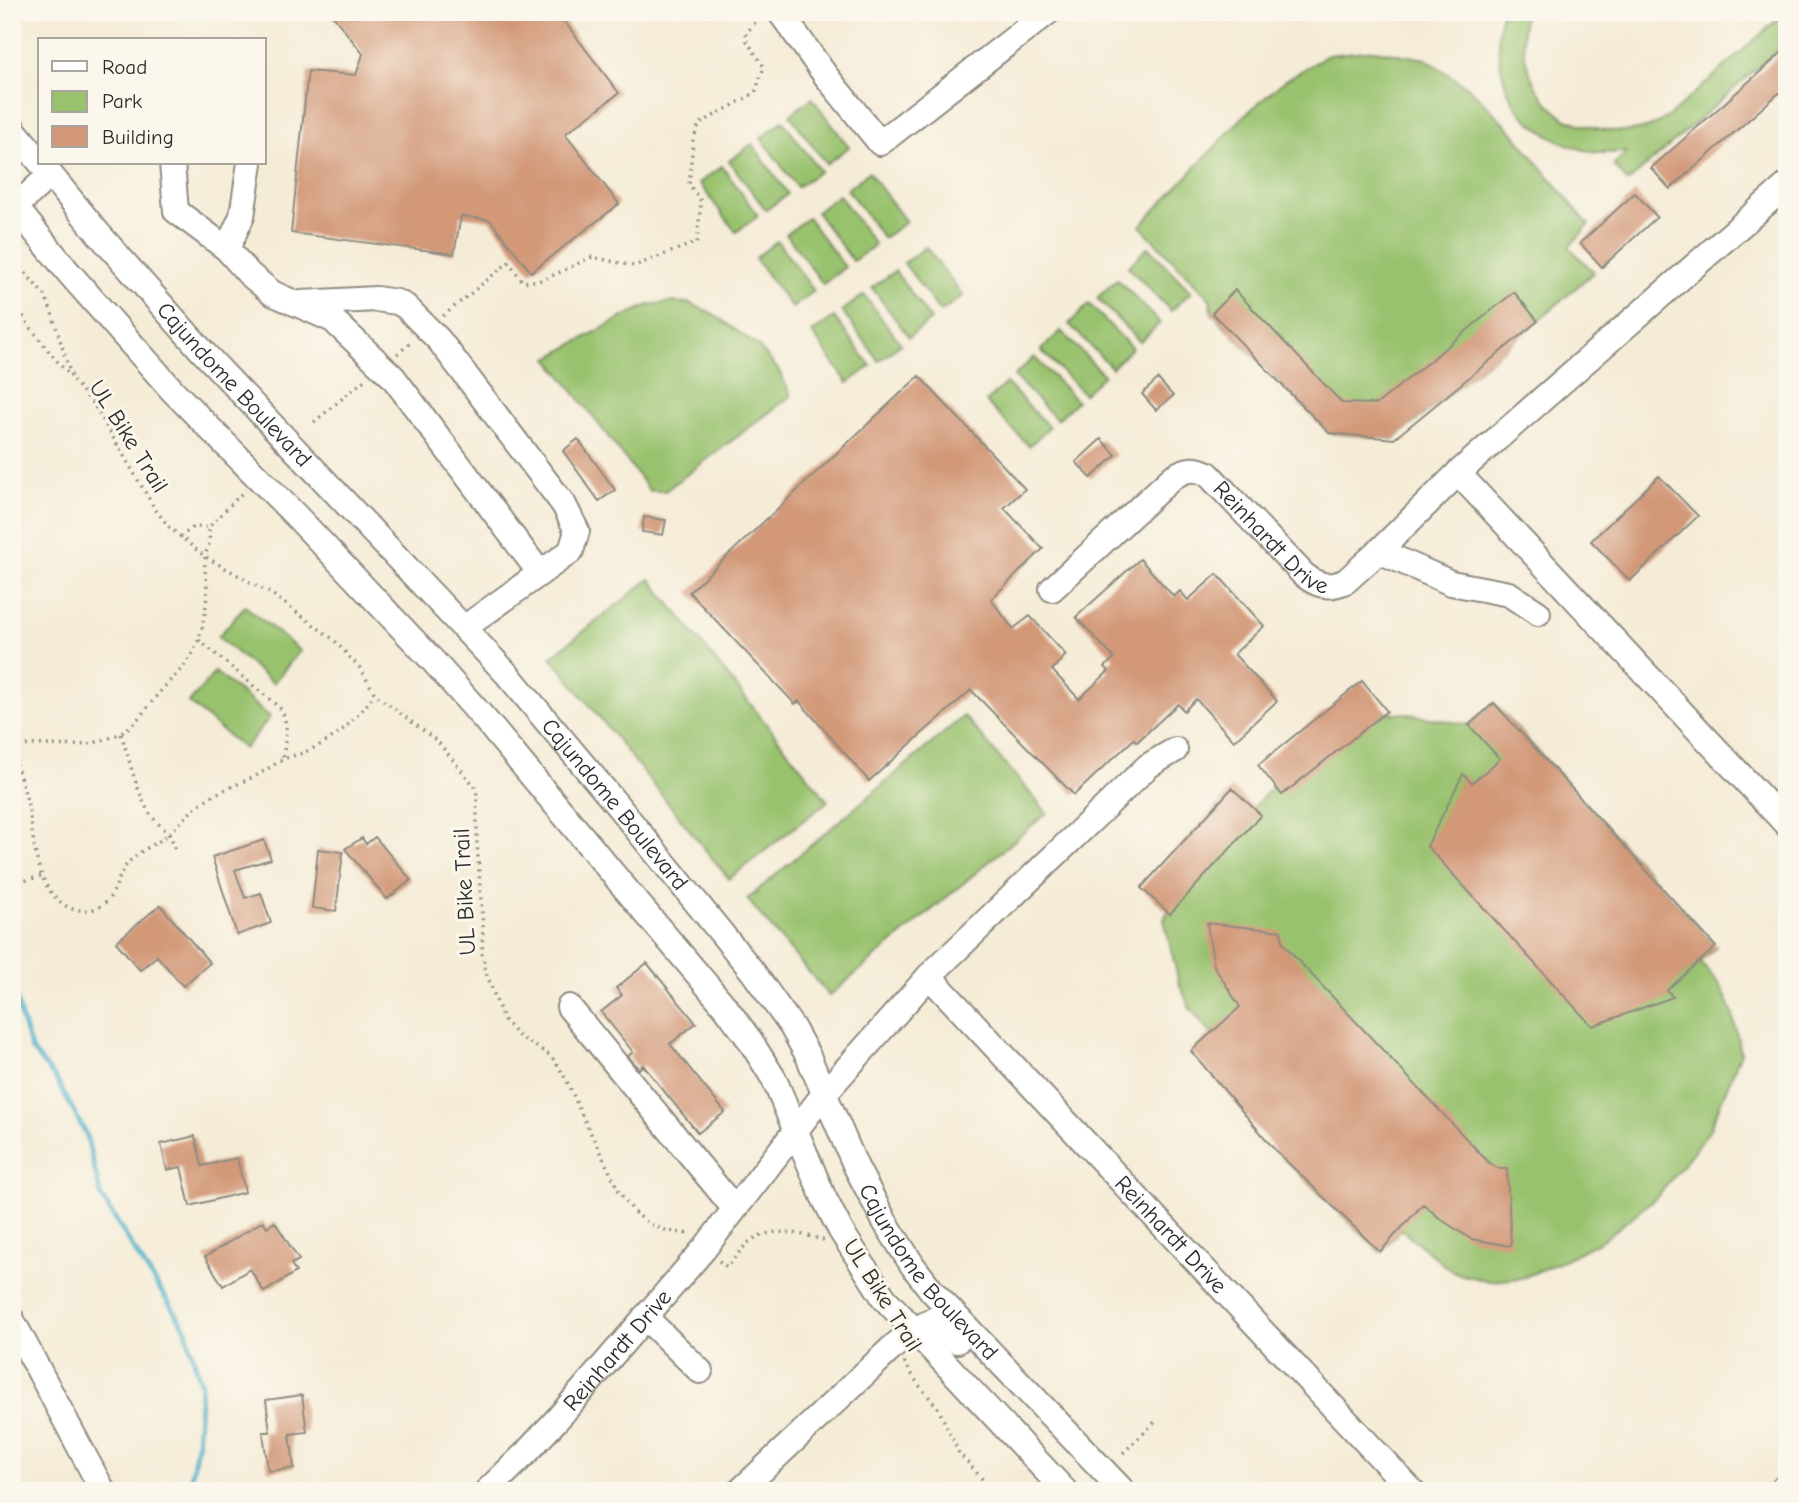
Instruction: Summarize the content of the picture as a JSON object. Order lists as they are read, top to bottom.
{
  "streets": {
    "street": ["Cajundome Boulevard", "Reinhardt Drive"],
    "path": ["UL Bike Trail"]
  },
  "crossings": [
    ["Cajundome Boulevard", "UL Bike Trail"],
    ["Cajundome Boulevard", "Reinhardt Drive"],
    ["UL Bike Trail", "Reinhardt Drive"]
  ],
  "legend": ["Road", "Park", "Building"]
}
